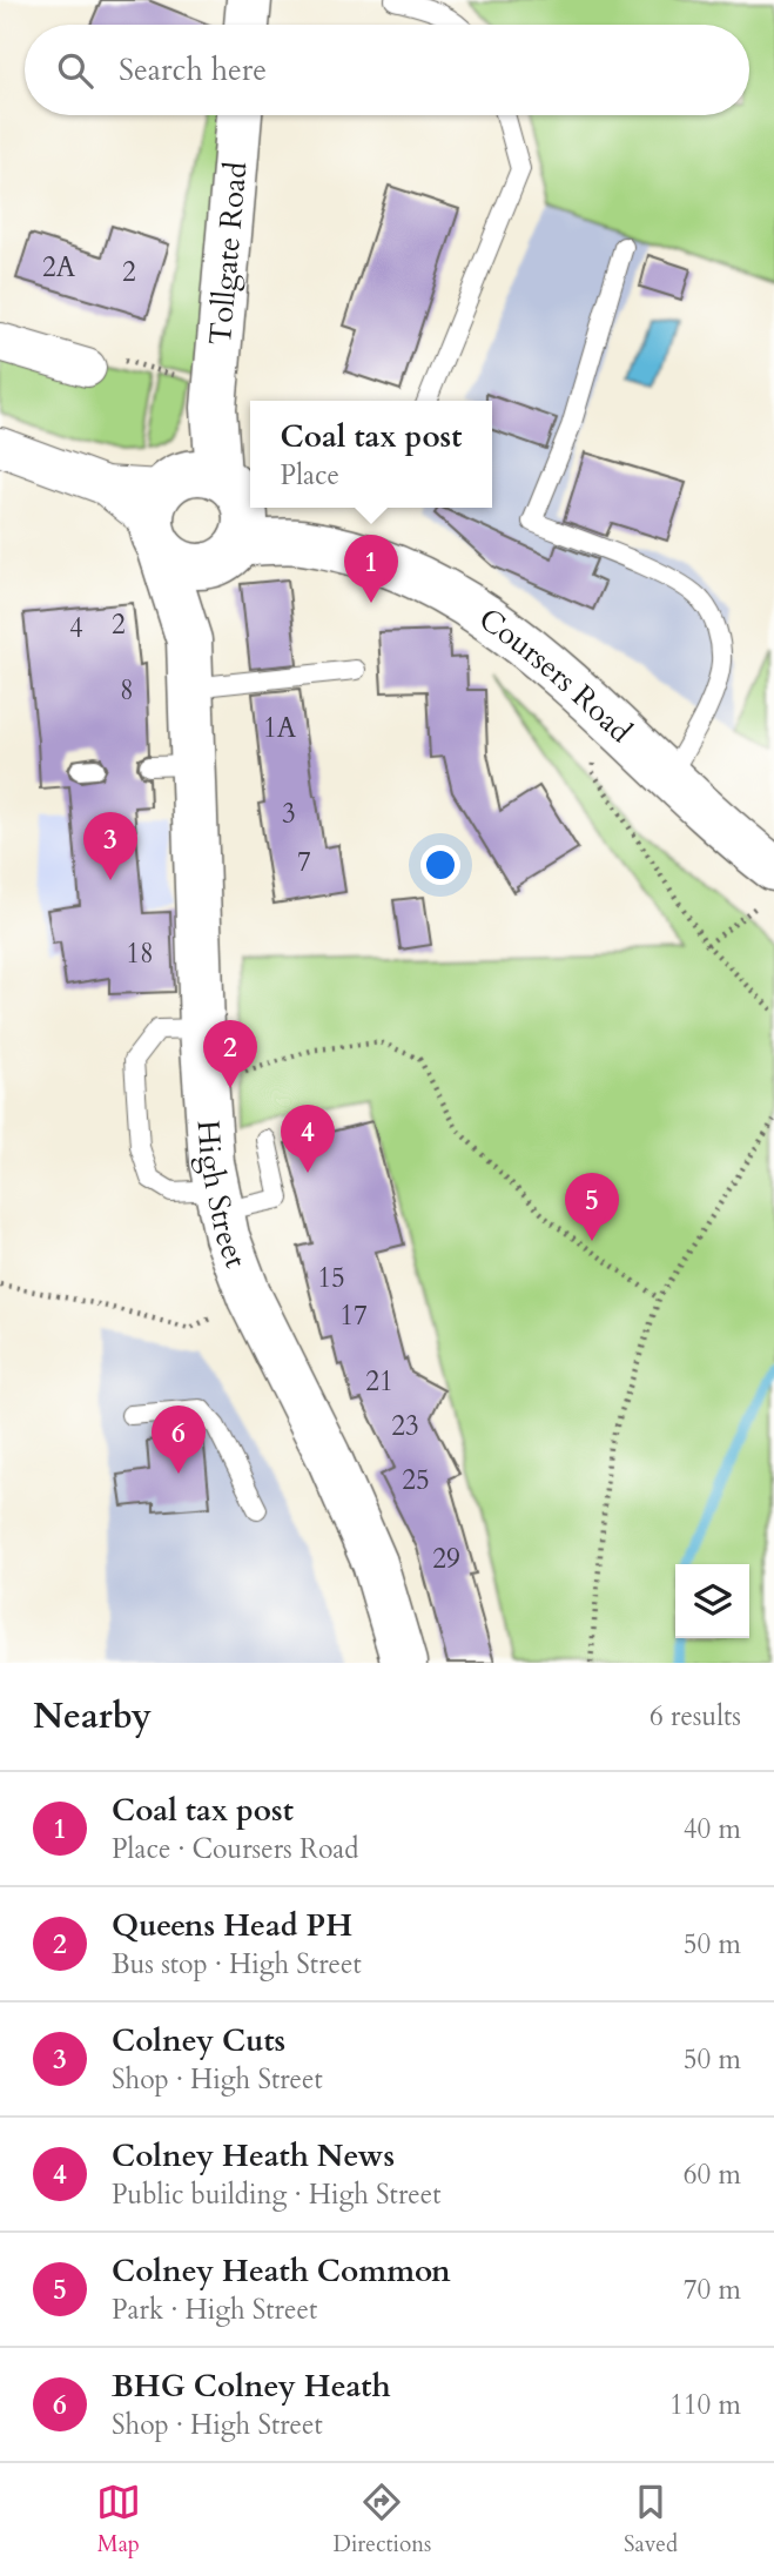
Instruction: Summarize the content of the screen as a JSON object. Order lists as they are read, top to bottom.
{
  "streets": {
    "street": ["Tollgate Road", "Coursers Road", "High Street"]
  },
  "crossings": [
    ["Tollgate Road", "Coursers Road"],
    ["Tollgate Road", "High Street"],
    ["Coursers Road", "High Street"]
  ],
  "house_numbers": [
    "2A",
    "2",
    "2",
    "4",
    "8",
    "1A",
    "3",
    "7",
    "18",
    "15",
    "17",
    "21",
    "23",
    "25",
    "29"
  ],
  "page": {
    "search": "Search here",
    "popup": ["Coal tax post", "Place"],
    "pins": [
      "1",
      "3",
      "2",
      "4",
      "5",
      "6"
    ],
    "heading": ["Nearby", "6 results"],
    "list": [
      {
        "mark": "1",
        "name": "Coal tax post",
        "note": "Place · Coursers Road",
        "value": "40 m"
      },
      {
        "mark": "2",
        "name": "Queens Head PH",
        "note": "Bus stop · High Street",
        "value": "50 m"
      },
      {
        "mark": "3",
        "name": "Colney Cuts",
        "note": "Shop · High Street",
        "value": "50 m"
      },
      {
        "mark": "4",
        "name": "Colney Heath News",
        "note": "Public building · High Street",
        "value": "60 m"
      },
      {
        "mark": "5",
        "name": "Colney Heath Common",
        "note": "Park · High Street",
        "value": "70 m"
      },
      {
        "mark": "6",
        "name": "BHG Colney Heath",
        "note": "Shop · High Street",
        "value": "110 m"
      }
    ],
    "nav": ["Map", "Directions", "Saved"]
  }
}
